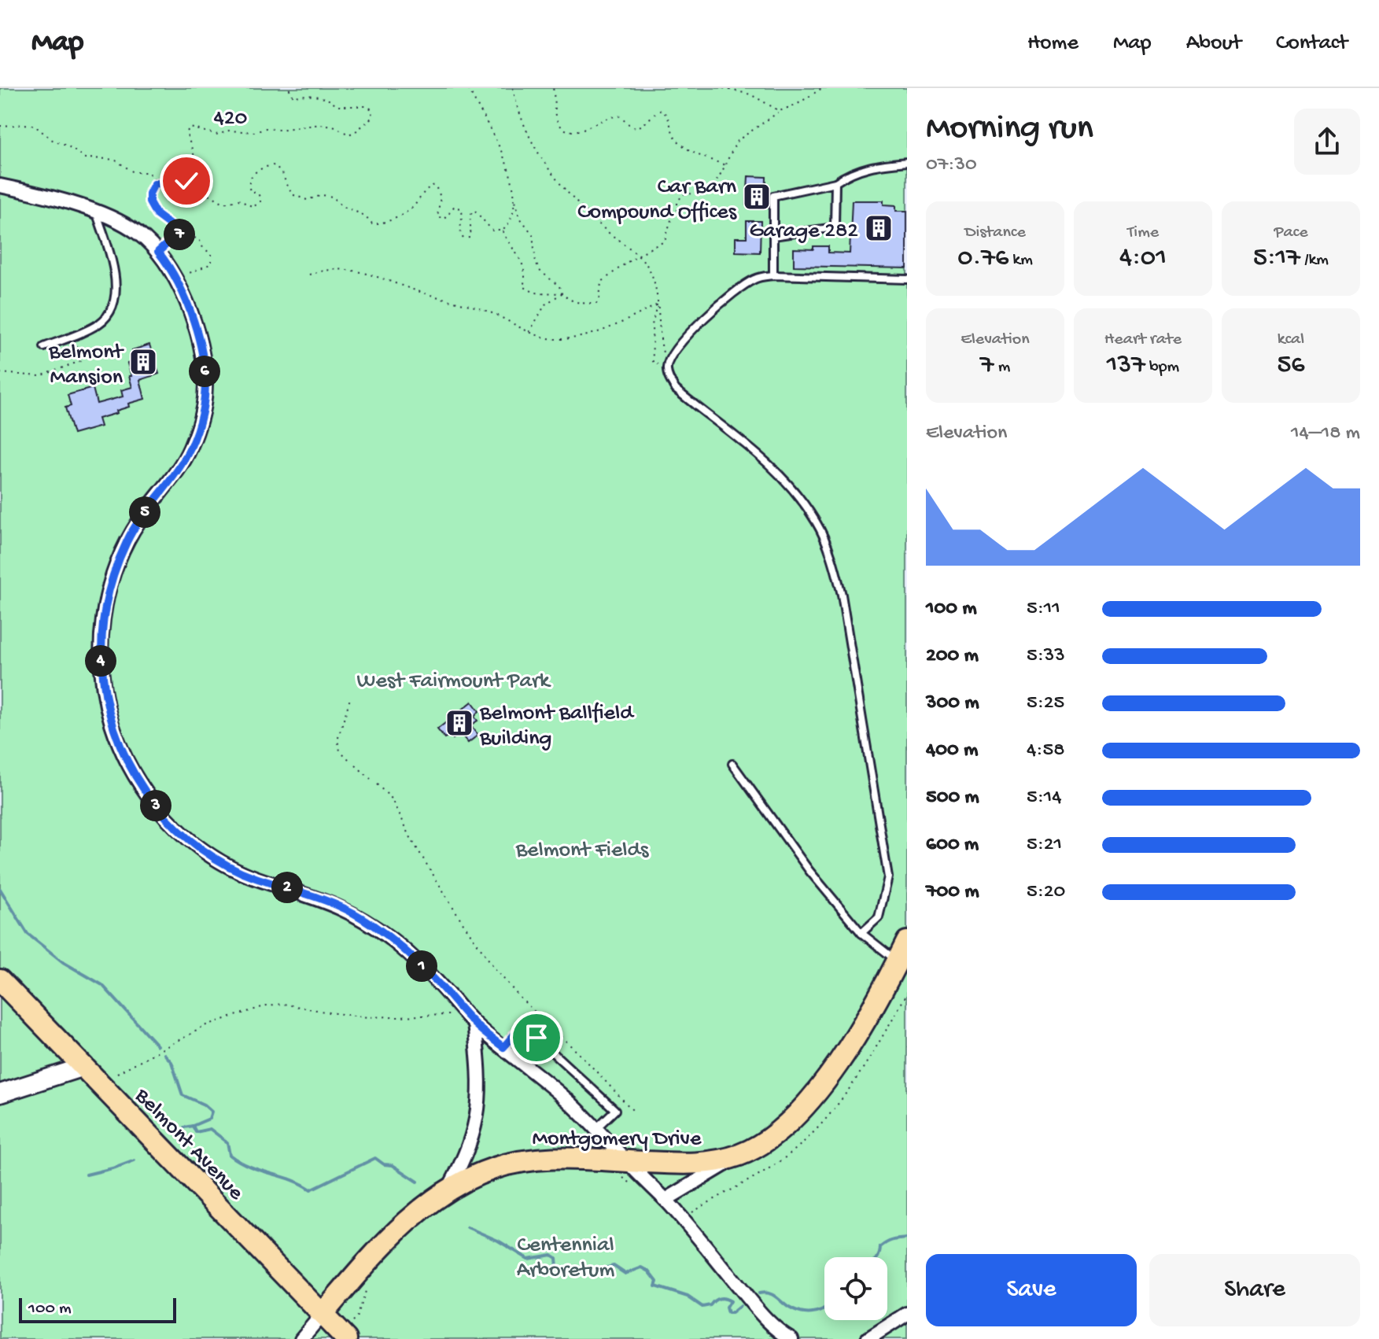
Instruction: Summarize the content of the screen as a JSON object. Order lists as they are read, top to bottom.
{
  "streets": {
    "main road": ["Montgomery Drive", "Belmont Avenue"],
    "path": ["420"]
  },
  "crossings": [
    ["Montgomery Drive", "Belmont Avenue"]
  ],
  "parks": ["West Fairmount Park", "Belmont Fields", "Centennial Arboretum"],
  "places": {
    "building": [
      "Car Barn Compound Offices",
      "Garage 282",
      "Belmont Mansion",
      "Belmont Ballfield Building"
    ]
  },
  "scale_bar": "100 m",
  "page": {
    "header": "Map",
    "nav": [
      "Home",
      "Map",
      "About",
      "Contact"
    ],
    "heading": ["Morning run", "07:30"],
    "stats": [
      ["Distance", "0.76 km"],
      ["Time", "4:01"],
      ["Pace", "5:17 /km"],
      ["Elevation", "7 m"],
      ["Heart rate", "137 bpm"],
      ["kcal", "56"]
    ],
    "pins": [
      "7",
      "6",
      "5",
      "4",
      "3",
      "2",
      "1"
    ],
    "chart": ["Elevation", "14–18 m"],
    "list": [
      {
        "name": "100 m",
        "note": "5:11"
      },
      {
        "name": "200 m",
        "note": "5:33"
      },
      {
        "name": "300 m",
        "note": "5:25"
      },
      {
        "name": "400 m",
        "note": "4:58"
      },
      {
        "name": "500 m",
        "note": "5:14"
      },
      {
        "name": "600 m",
        "note": "5:21"
      },
      {
        "name": "700 m",
        "note": "5:20"
      }
    ],
    "buttons": ["Save", "Share"],
    "scale": "100 m"
  }
}
